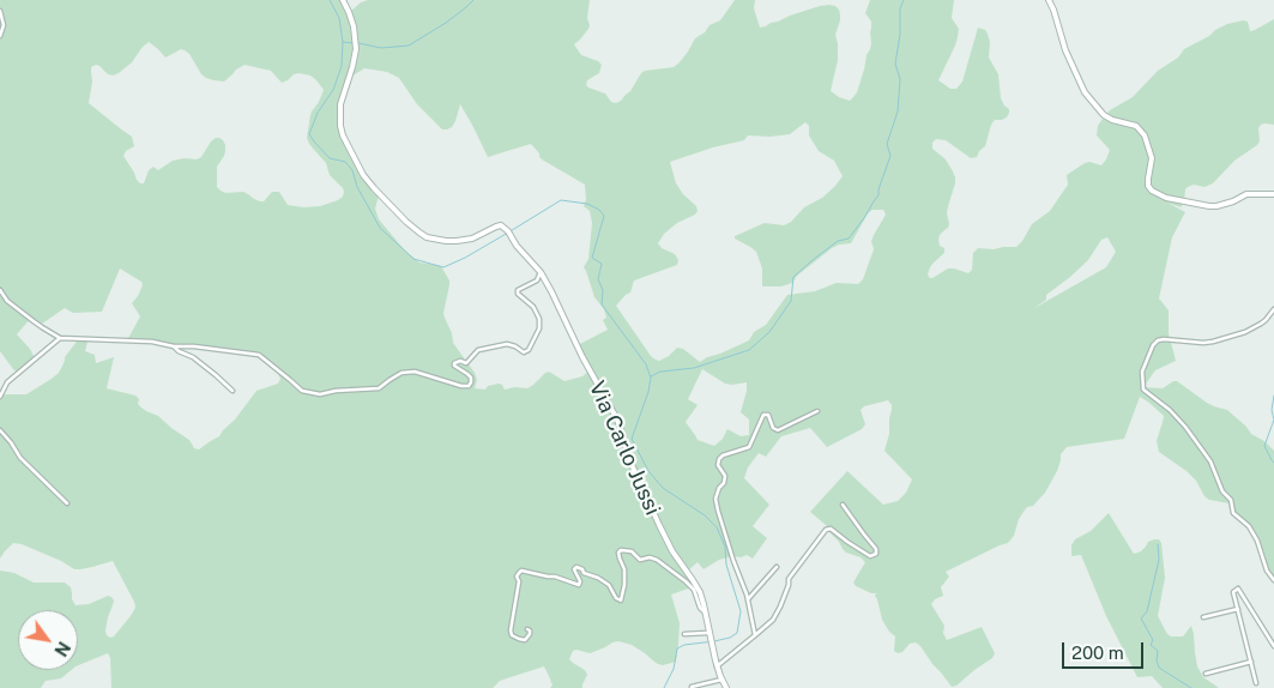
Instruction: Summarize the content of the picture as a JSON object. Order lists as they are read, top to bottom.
{
  "streets": {
    "street": ["Via Carlo Jussi"]
  },
  "scale_bar": "200 m",
  "north": "bottom right"
}
